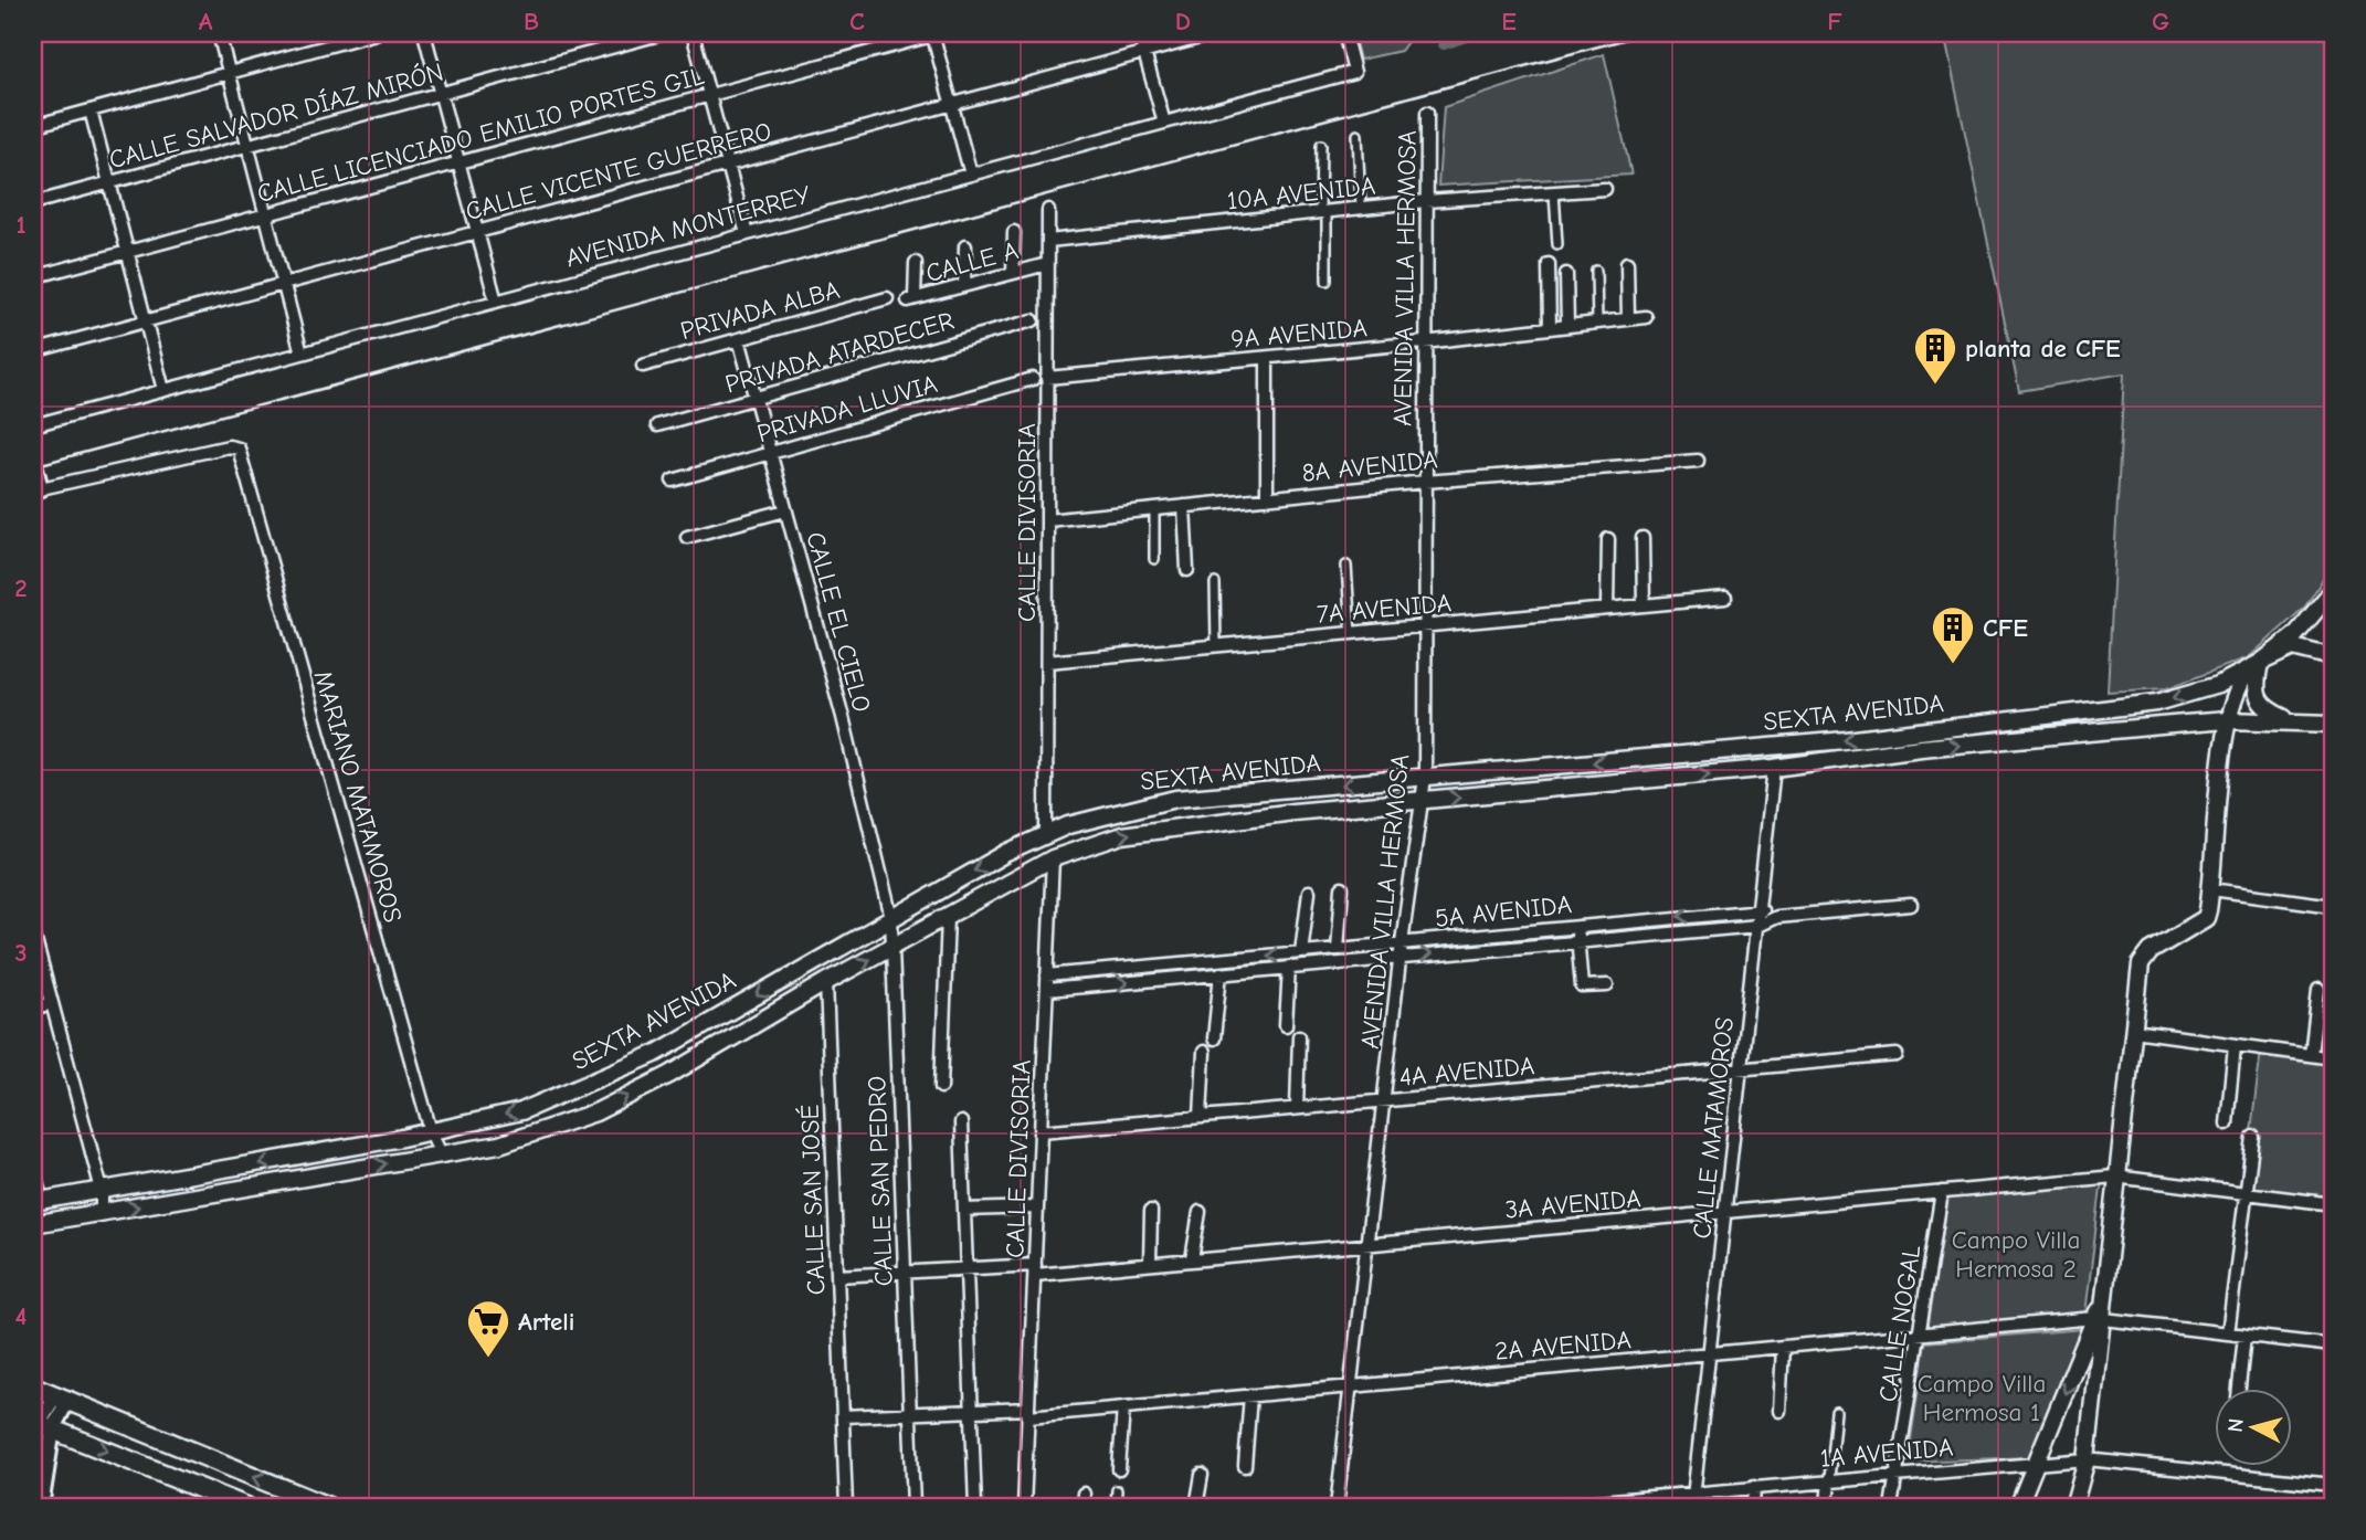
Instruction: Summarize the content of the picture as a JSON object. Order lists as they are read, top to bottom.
{
  "streets": {
    "main road": ["SEXTA AVENIDA"],
    "street": [
      "CALLE SALVADOR DÍAZ MIRÓN",
      "CALLE LICENCIADO EMILIO PORTES GIL",
      "CALLE VICENTE GUERRERO",
      "10A AVENIDA",
      "AVENIDA MONTERREY",
      "CALLE A",
      "AVENIDA VILLA HERMOSA",
      "PRIVADA ALBA",
      "9A AVENIDA",
      "PRIVADA ATARDECER",
      "PRIVADA LLUVIA",
      "8A AVENIDA",
      "CALLE DIVISORIA",
      "7A AVENIDA",
      "CALLE EL CIELO",
      "MARIANO MATAMOROS",
      "5A AVENIDA",
      "4A AVENIDA",
      "CALLE MATAMOROS",
      "CALLE SAN PEDRO",
      "CALLE SAN JOSÉ",
      "3A AVENIDA",
      "CALLE NOGAL",
      "2A AVENIDA",
      "1A AVENIDA"
    ]
  },
  "crossings": [
    ["10A AVENIDA", "AVENIDA VILLA HERMOSA"],
    ["10A AVENIDA", "CALLE DIVISORIA"],
    ["CALLE A", "CALLE DIVISORIA"],
    ["AVENIDA VILLA HERMOSA", "9A AVENIDA"],
    ["AVENIDA VILLA HERMOSA", "8A AVENIDA"],
    ["AVENIDA VILLA HERMOSA", "7A AVENIDA"],
    ["AVENIDA VILLA HERMOSA", "SEXTA AVENIDA"],
    ["AVENIDA VILLA HERMOSA", "5A AVENIDA"],
    ["AVENIDA VILLA HERMOSA", "4A AVENIDA"],
    ["AVENIDA VILLA HERMOSA", "3A AVENIDA"],
    ["AVENIDA VILLA HERMOSA", "2A AVENIDA"],
    ["PRIVADA ALBA", "CALLE EL CIELO"],
    ["9A AVENIDA", "CALLE DIVISORIA"],
    ["PRIVADA ATARDECER", "CALLE EL CIELO"],
    ["PRIVADA LLUVIA", "CALLE EL CIELO"],
    ["8A AVENIDA", "CALLE DIVISORIA"],
    ["CALLE DIVISORIA", "7A AVENIDA"],
    ["CALLE DIVISORIA", "SEXTA AVENIDA"],
    ["CALLE DIVISORIA", "5A AVENIDA"],
    ["CALLE DIVISORIA", "4A AVENIDA"],
    ["CALLE DIVISORIA", "3A AVENIDA"],
    ["CALLE DIVISORIA", "2A AVENIDA"],
    ["CALLE EL CIELO", "SEXTA AVENIDA"],
    ["CALLE EL CIELO", "CALLE SAN PEDRO"],
    ["SEXTA AVENIDA", "MARIANO MATAMOROS"],
    ["SEXTA AVENIDA", "CALLE MATAMOROS"],
    ["SEXTA AVENIDA", "CALLE SAN PEDRO"],
    ["SEXTA AVENIDA", "CALLE SAN JOSÉ"],
    ["5A AVENIDA", "CALLE MATAMOROS"],
    ["4A AVENIDA", "CALLE MATAMOROS"],
    ["CALLE MATAMOROS", "3A AVENIDA"],
    ["CALLE MATAMOROS", "2A AVENIDA"],
    ["CALLE MATAMOROS", "1A AVENIDA"],
    ["CALLE SAN PEDRO", "3A AVENIDA"],
    ["CALLE SAN PEDRO", "2A AVENIDA"],
    ["CALLE SAN JOSÉ", "3A AVENIDA"],
    ["CALLE SAN JOSÉ", "2A AVENIDA"],
    ["3A AVENIDA", "CALLE NOGAL"],
    ["CALLE NOGAL", "2A AVENIDA"],
    ["CALLE NOGAL", "1A AVENIDA"]
  ],
  "parks": ["Campo Villa Hermosa 2", "Campo Villa Hermosa 1"],
  "places": {
    "building": ["planta de CFE", "CFE"],
    "supermarket": ["Arteli"]
  },
  "north": "left",
  "grid": {
    "columns": [
      "A",
      "B",
      "C",
      "D",
      "E",
      "F",
      "G"
    ],
    "rows": [
      "1",
      "2",
      "3",
      "4"
    ]
  }
}
